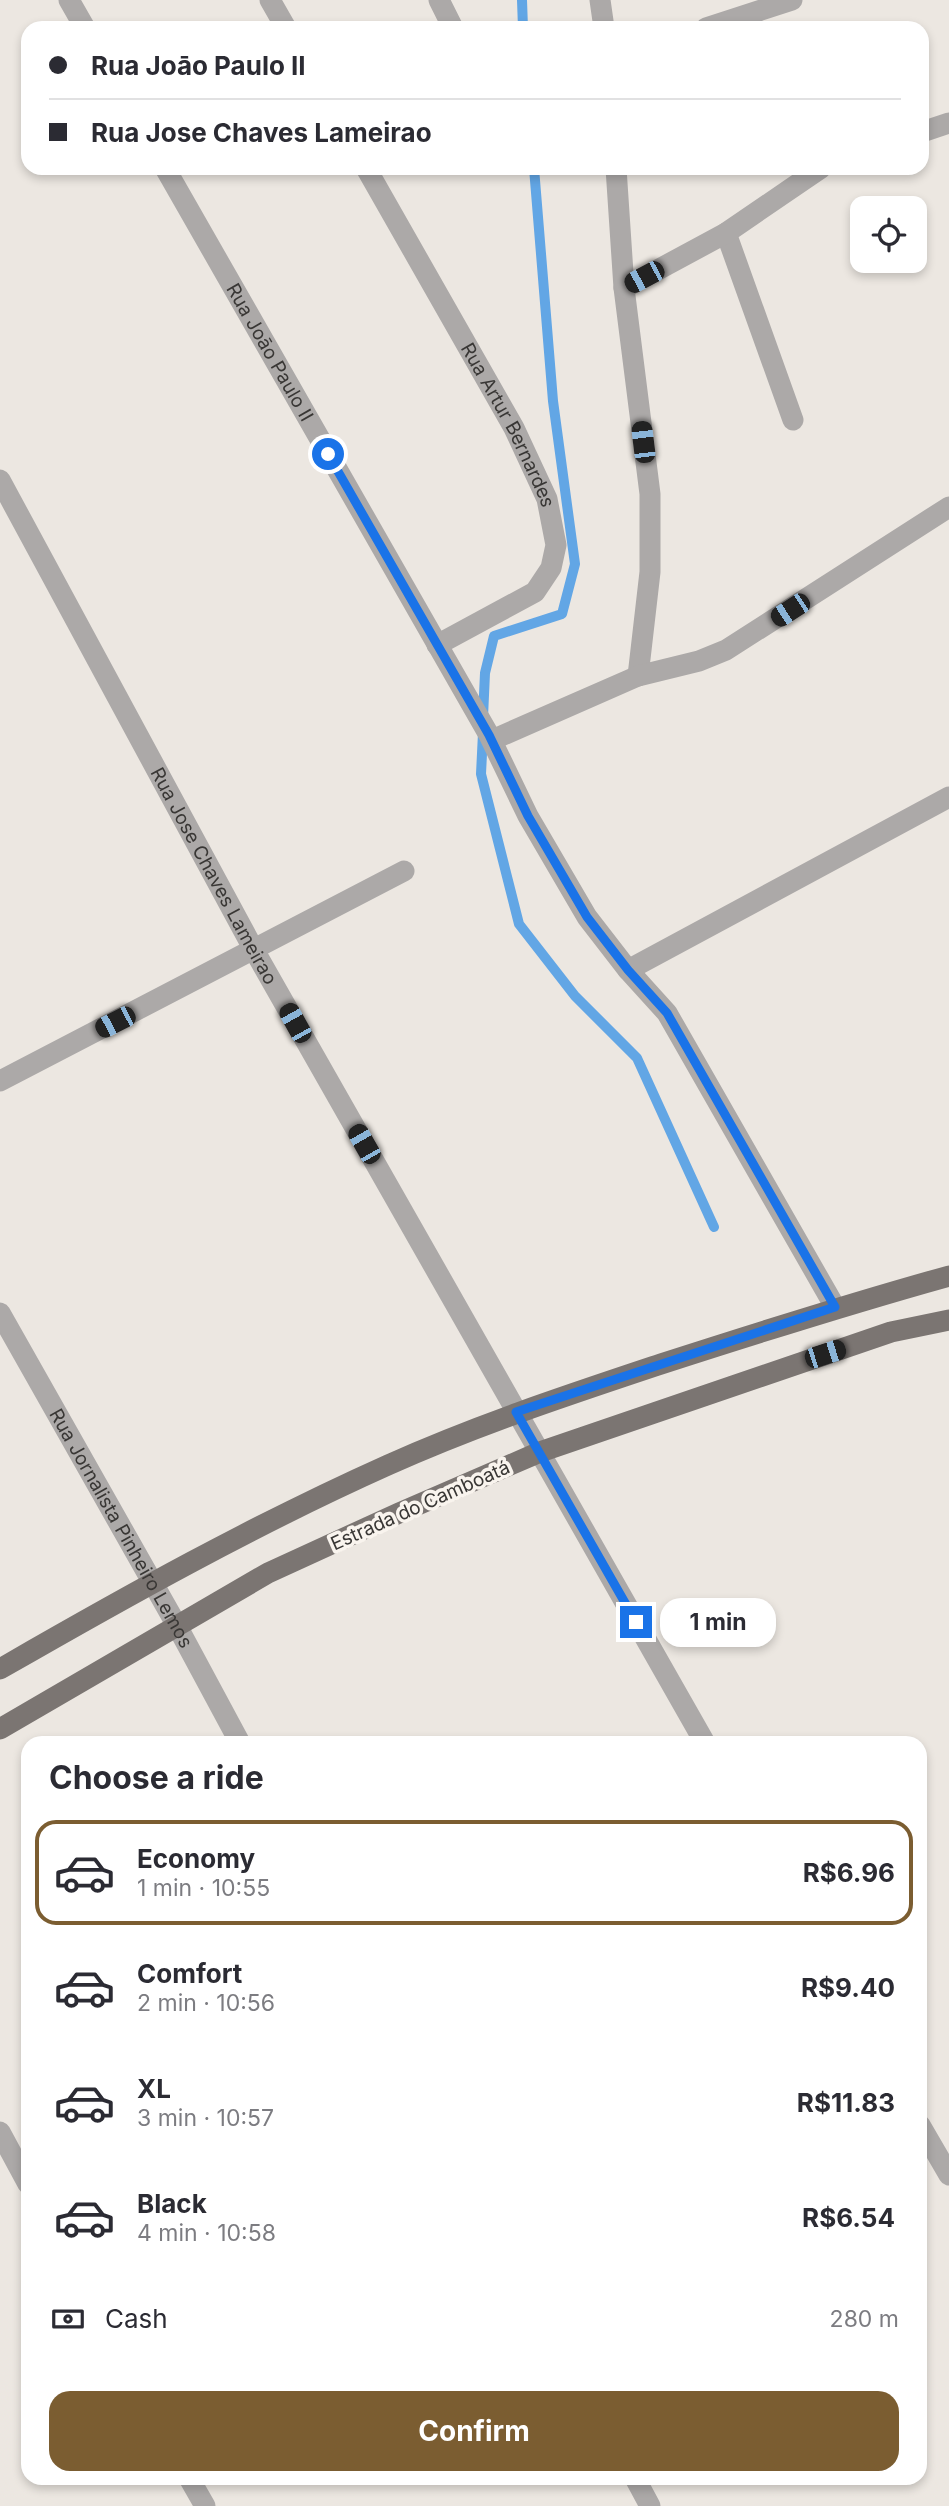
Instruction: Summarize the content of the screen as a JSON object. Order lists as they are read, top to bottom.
{
  "streets": {
    "main road": ["Estrada do Camboatá"],
    "street": [
      "Rua Joāo Paulo II",
      "Rua Artur Bernardes",
      "Rua Jose Chaves Lameirao",
      "Rua Jornalista Pinheiro Lemos"
    ]
  },
  "crossings": [
    ["Rua Joāo Paulo II", "Rua Artur Bernardes"],
    ["Rua Jose Chaves Lameirao", "Estrada do Camboatá"],
    ["Estrada do Camboatá", "Rua Jornalista Pinheiro Lemos"]
  ],
  "page": {
    "banner": ["Rua Joāo Paulo II", "Rua Jose Chaves Lameirao"],
    "bubble": "1 min",
    "heading": "Choose a ride",
    "list": [
      {
        "name": "Economy",
        "note": "1 min · 10:55",
        "value": "R$6.96"
      },
      {
        "name": "Comfort",
        "note": "2 min · 10:56",
        "value": "R$9.40"
      },
      {
        "name": "XL",
        "note": "3 min · 10:57",
        "value": "R$11.83"
      },
      {
        "name": "Black",
        "note": "4 min · 10:58",
        "value": "R$6.54"
      }
    ],
    "pay": ["Cash", "280 m"],
    "buttons": "Confirm"
  }
}
